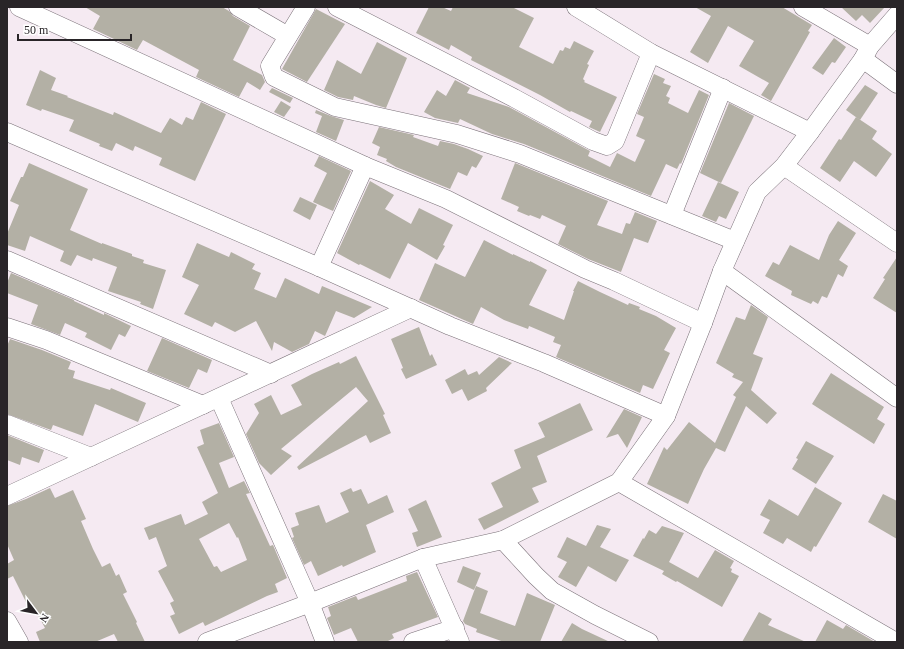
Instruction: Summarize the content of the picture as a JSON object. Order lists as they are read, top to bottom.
{
  "scale_bar": "50 m",
  "north": "bottom right"
}
